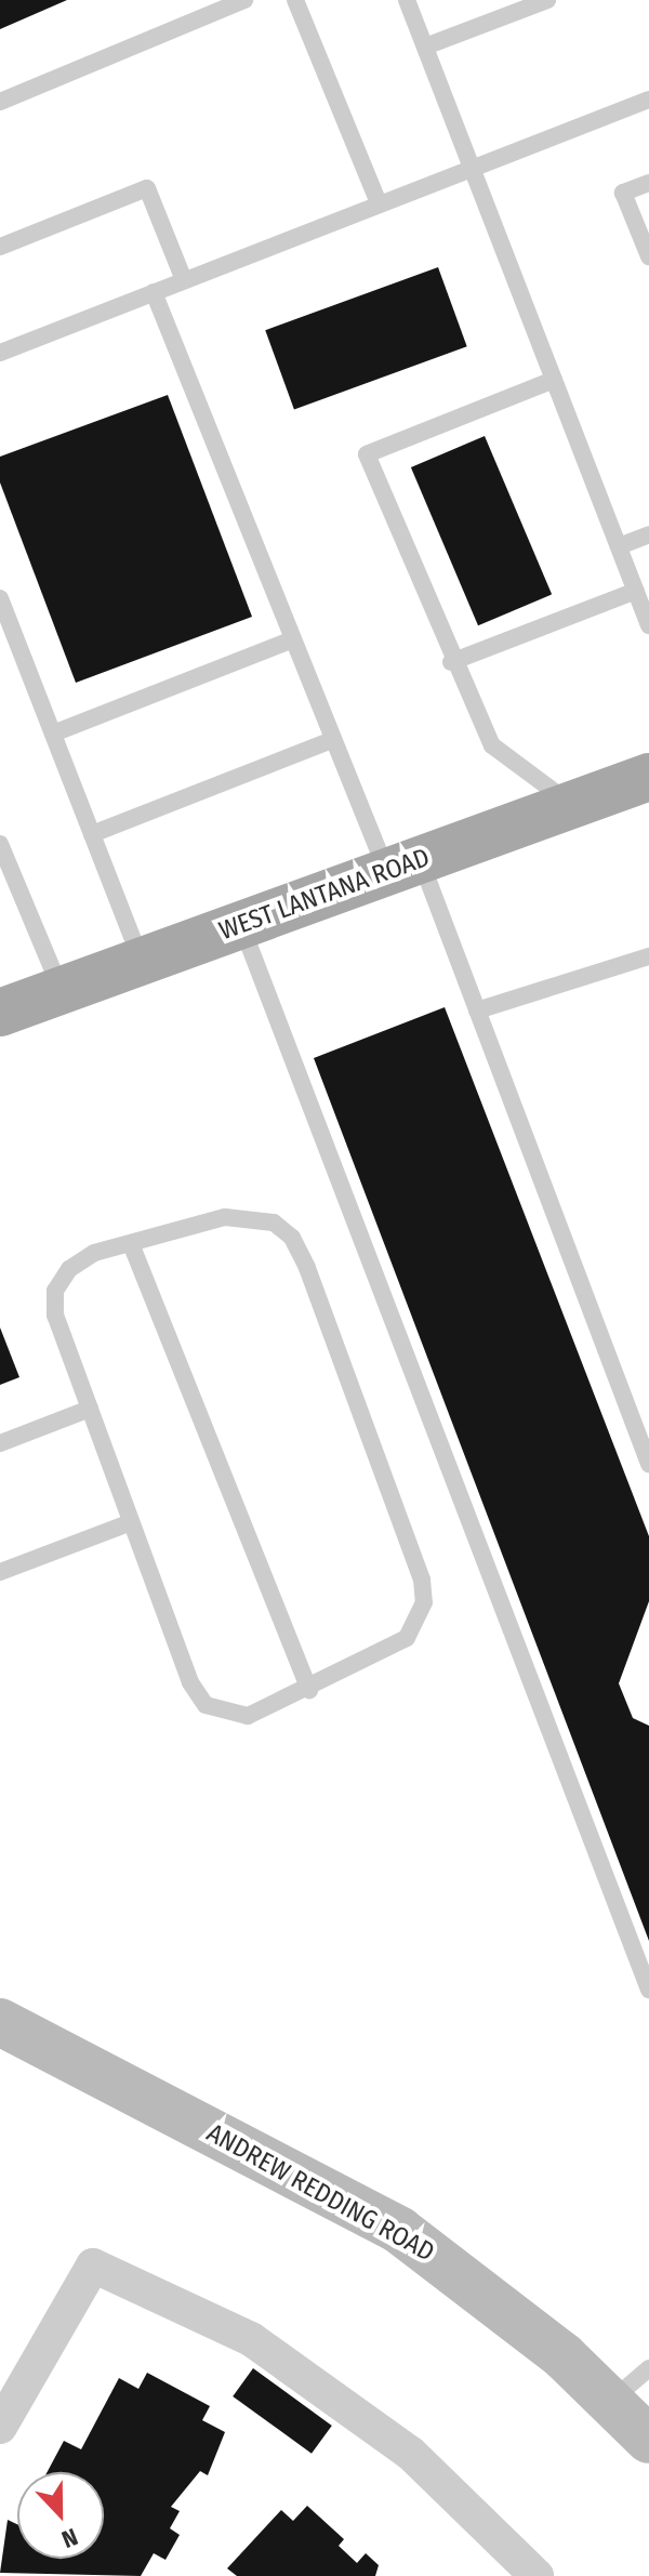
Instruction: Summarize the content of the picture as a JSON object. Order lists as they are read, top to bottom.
{
  "streets": {
    "main road": ["WEST LANTANA ROAD"],
    "street": ["ANDREW REDDING ROAD"]
  },
  "north": "bottom"
}
